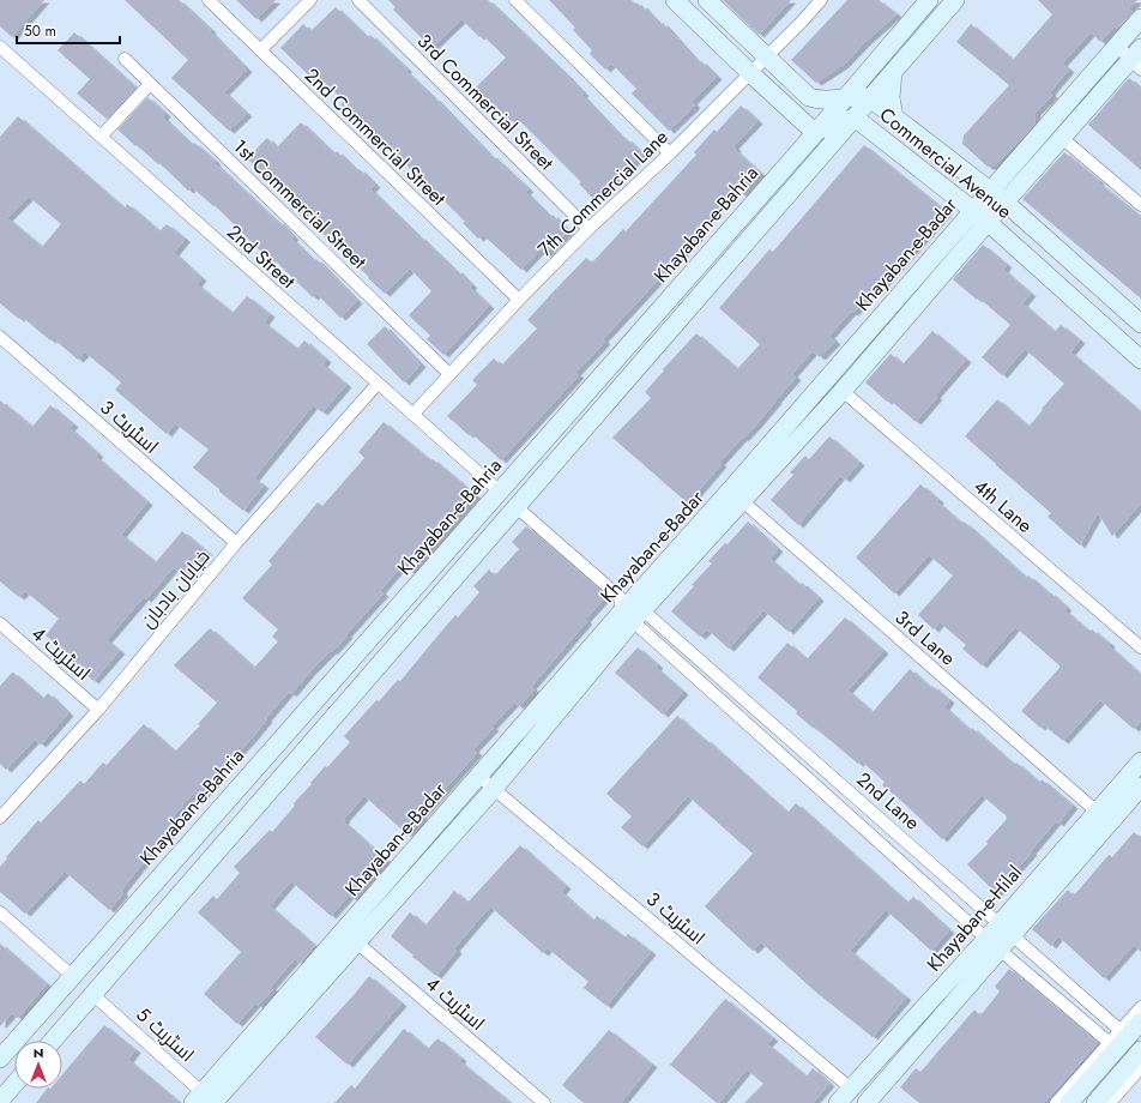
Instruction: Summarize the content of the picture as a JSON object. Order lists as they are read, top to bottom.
{
  "streets": {
    "main road": [
      "Commercial Avenue",
      "Khayaban-e-Bahria",
      "Khayaban-e-Badar",
      "Khayaban-e-Hilal"
    ],
    "street": [
      "3rd Commercial Street",
      "2nd Commercial Street",
      "7th Commercial Lane",
      "1st Commercial Street",
      "2nd Street",
      "اسٹریٹ 3",
      "4th Lane",
      "خیابان بادبان",
      "3rd Lane",
      "اسٹریٹ 4",
      "2nd Lane",
      "اسٹریٹ 5"
    ]
  },
  "crossings": [
    ["3rd Commercial Street", "7th Commercial Lane"],
    ["2nd Commercial Street", "7th Commercial Lane"],
    ["Commercial Avenue", "7th Commercial Lane"],
    ["Commercial Avenue", "Khayaban-e-Bahria"],
    ["Commercial Avenue", "Khayaban-e-Badar"],
    ["7th Commercial Lane", "1st Commercial Street"],
    ["7th Commercial Lane", "2nd Street"],
    ["Khayaban-e-Bahria", "2nd Street"],
    ["Khayaban-e-Badar", "اسٹریٹ 3"],
    ["Khayaban-e-Badar", "4th Lane"],
    ["Khayaban-e-Badar", "3rd Lane"],
    ["Khayaban-e-Badar", "اسٹریٹ 4"],
    ["Khayaban-e-Badar", "2nd Lane"],
    ["Khayaban-e-Badar", "اسٹریٹ 5"],
    ["2nd Street", "خیابان بادبان"],
    ["اسٹریٹ 3", "خیابان بادبان"],
    ["اسٹریٹ 3", "Khayaban-e-Hilal"],
    ["خیابان بادبان", "اسٹریٹ 4"],
    ["3rd Lane", "Khayaban-e-Hilal"],
    ["2nd Lane", "Khayaban-e-Hilal"]
  ],
  "scale_bar": "50 m",
  "north": "top"
}
